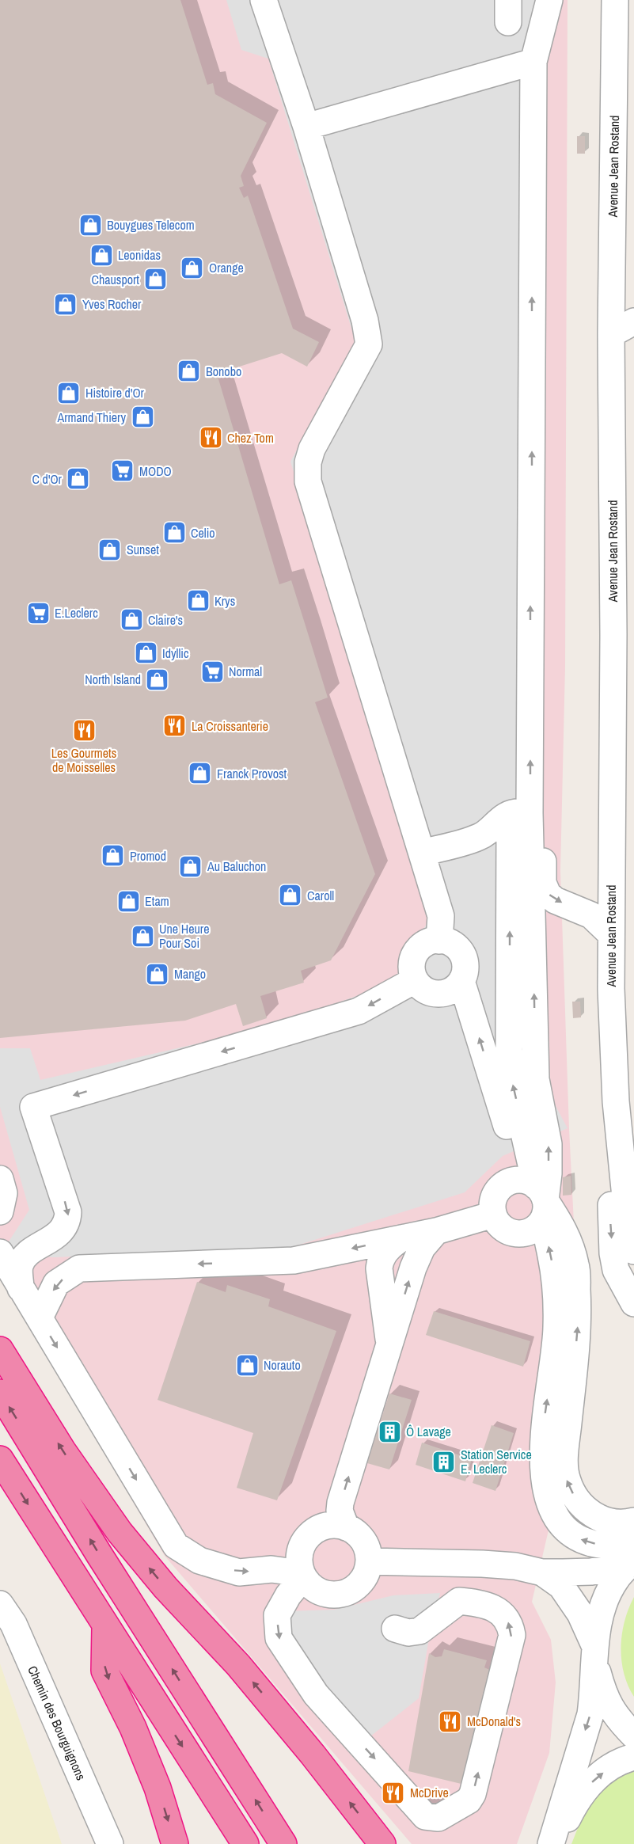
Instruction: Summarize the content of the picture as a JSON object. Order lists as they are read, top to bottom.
{
  "streets": {
    "street": ["Avenue Jean Rostand", "Chemin des Bourguignons"]
  },
  "places": {
    "shop": [
      "Bouygues Telecom",
      "Leonidas",
      "Orange",
      "Chausport",
      "Yves Rocher",
      "Bonobo",
      "Histoire d'Or",
      "Armand Thiery",
      "C d'Or",
      "Celio",
      "Sunset",
      "Krys",
      "Claire's",
      "Idyllic",
      "North Island",
      "Franck Provost",
      "Promod",
      "Au Baluchon",
      "Caroll",
      "Etam",
      "Une Heure Pour Soi",
      "Mango",
      "Norauto"
    ],
    "restaurant": [
      "Chez Tom",
      "La Croissanterie",
      "Les Gourmets de Moisselles",
      "McDonald's",
      "McDrive"
    ],
    "supermarket": ["MODO", "E.Leclerc", "Normal"],
    "building": ["Ô Lavage", "Station Service E. Leclerc"]
  }
}
